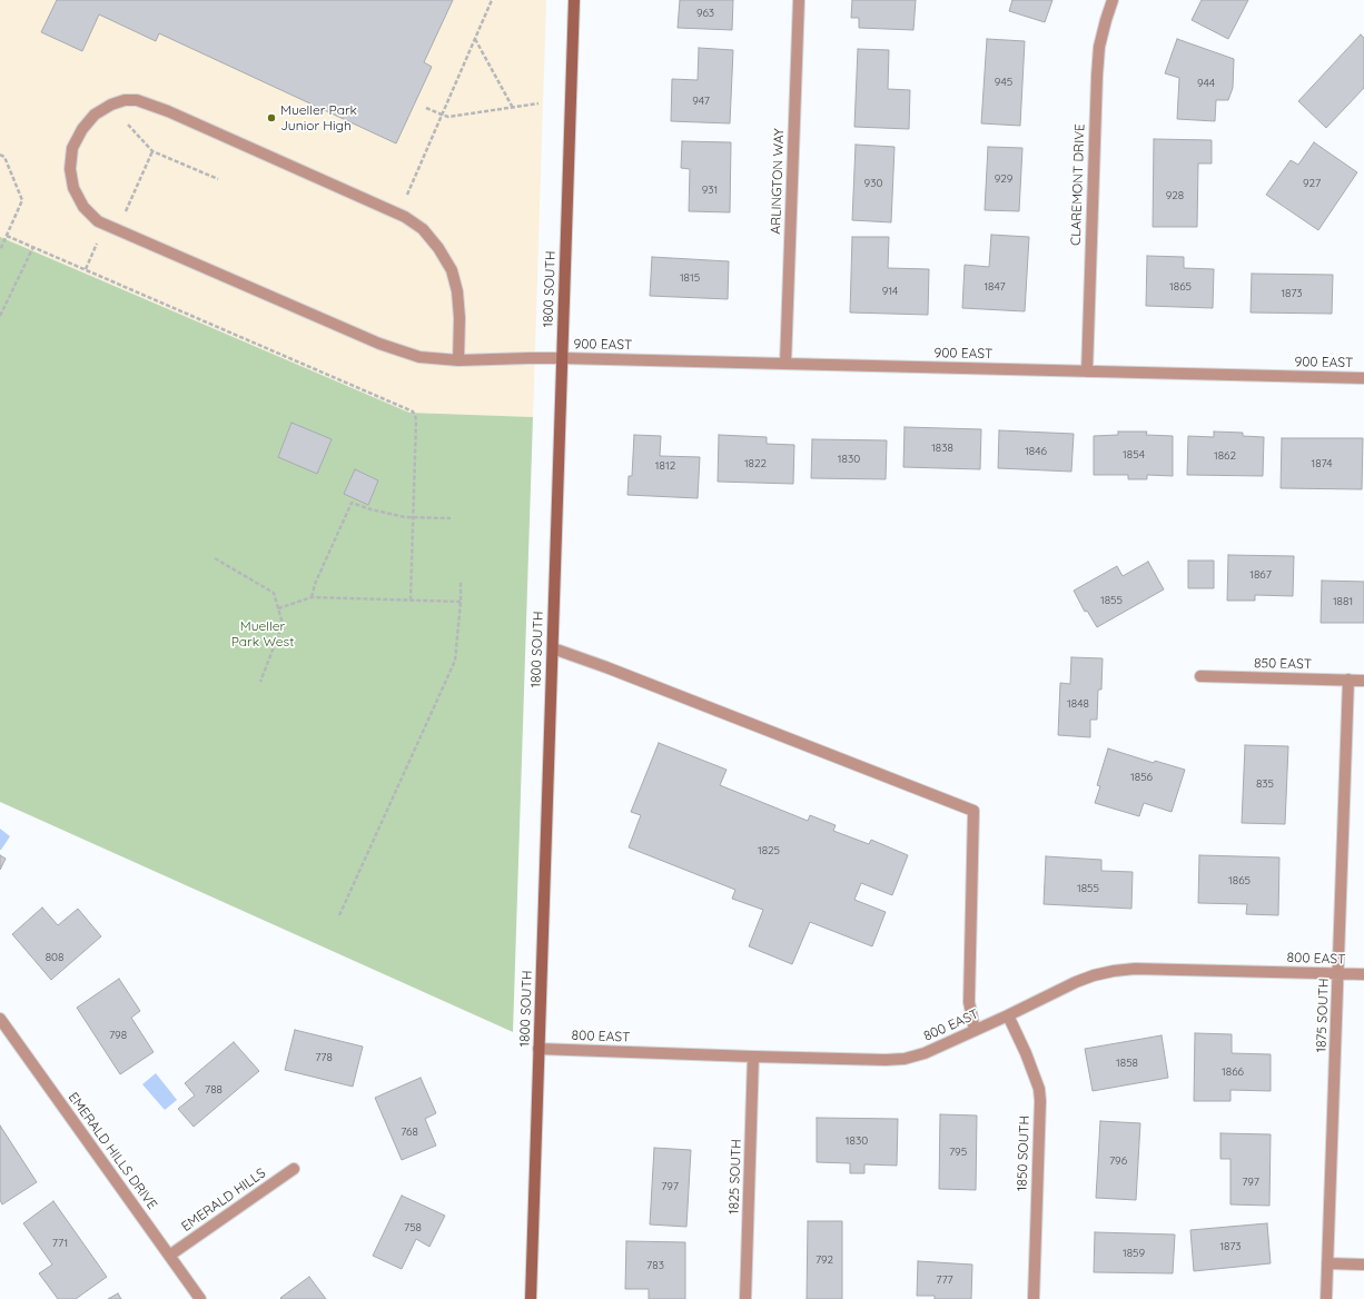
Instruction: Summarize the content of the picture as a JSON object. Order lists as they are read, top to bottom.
{
  "streets": {
    "main road": ["1800 SOUTH"],
    "street": [
      "ARLINGTON WAY",
      "CLAREMONT DRIVE",
      "900 EAST",
      "850 EAST",
      "800 EAST",
      "1875 SOUTH",
      "EMERALD HILLS DRIVE",
      "1850 SOUTH",
      "1825 SOUTH",
      "EMERALD HILLS"
    ]
  },
  "crossings": [
    ["ARLINGTON WAY", "900 EAST"],
    ["CLAREMONT DRIVE", "900 EAST"],
    ["1800 SOUTH", "900 EAST"],
    ["1800 SOUTH", "800 EAST"],
    ["850 EAST", "1875 SOUTH"],
    ["800 EAST", "1875 SOUTH"],
    ["800 EAST", "1850 SOUTH"],
    ["800 EAST", "1825 SOUTH"],
    ["EMERALD HILLS DRIVE", "EMERALD HILLS"]
  ],
  "parks": ["Mueller Park West"],
  "places": ["Mueller Park Junior High"],
  "house_numbers": [
    "963",
    "945",
    "944",
    "947",
    "929",
    "930",
    "927",
    "931",
    "928",
    "1815",
    "1847",
    "1865",
    "914",
    "1873",
    "1838",
    "1846",
    "1854",
    "1862",
    "1830",
    "1822",
    "1874",
    "1812",
    "1867",
    "1855",
    "1881",
    "1848",
    "1856",
    "835",
    "1825",
    "1865",
    "1855",
    "808",
    "798",
    "778",
    "1858",
    "1866",
    "788",
    "768",
    "1830",
    "795",
    "796",
    "797",
    "797",
    "758",
    "771",
    "1873",
    "1859",
    "792",
    "783",
    "777"
  ]
}
